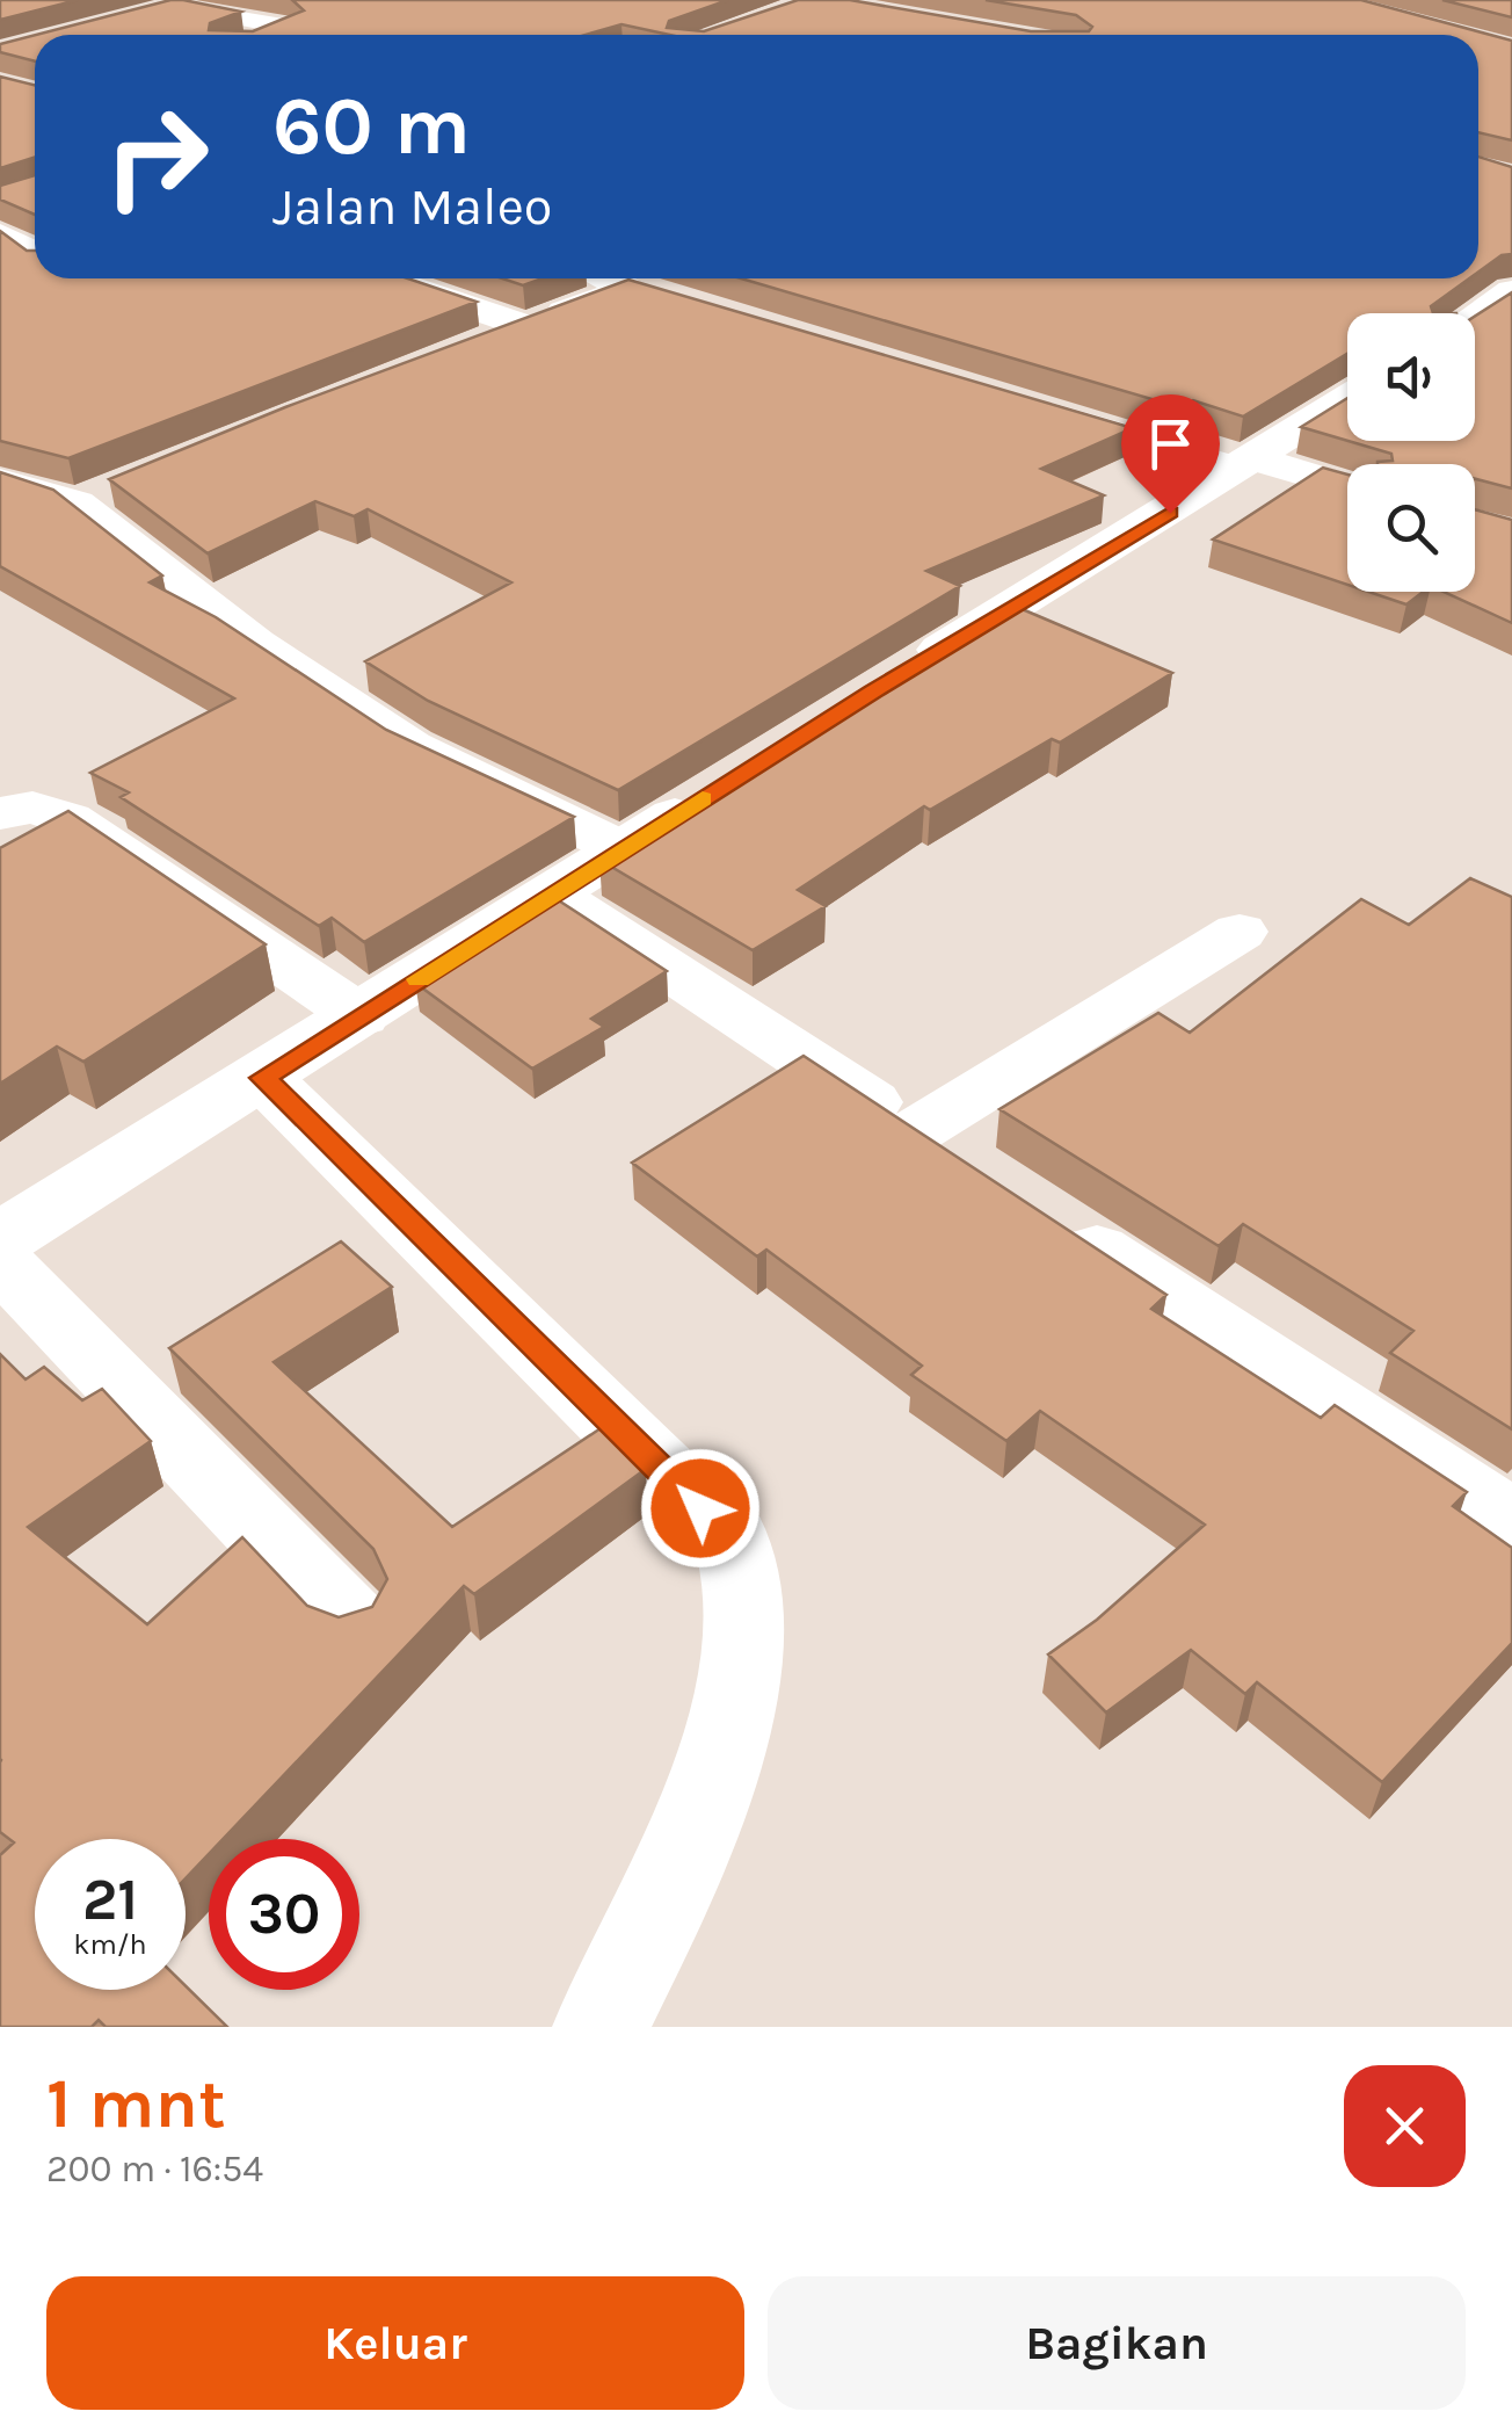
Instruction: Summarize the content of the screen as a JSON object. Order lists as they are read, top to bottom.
{
  "page": {
    "turn": ["60 m", "Jalan Maleo"],
    "speed": "21 km/h",
    "limit": "30",
    "heading": ["1 mnt", "200 m · 16:54"],
    "buttons": ["Keluar", "Bagikan"]
  }
}
